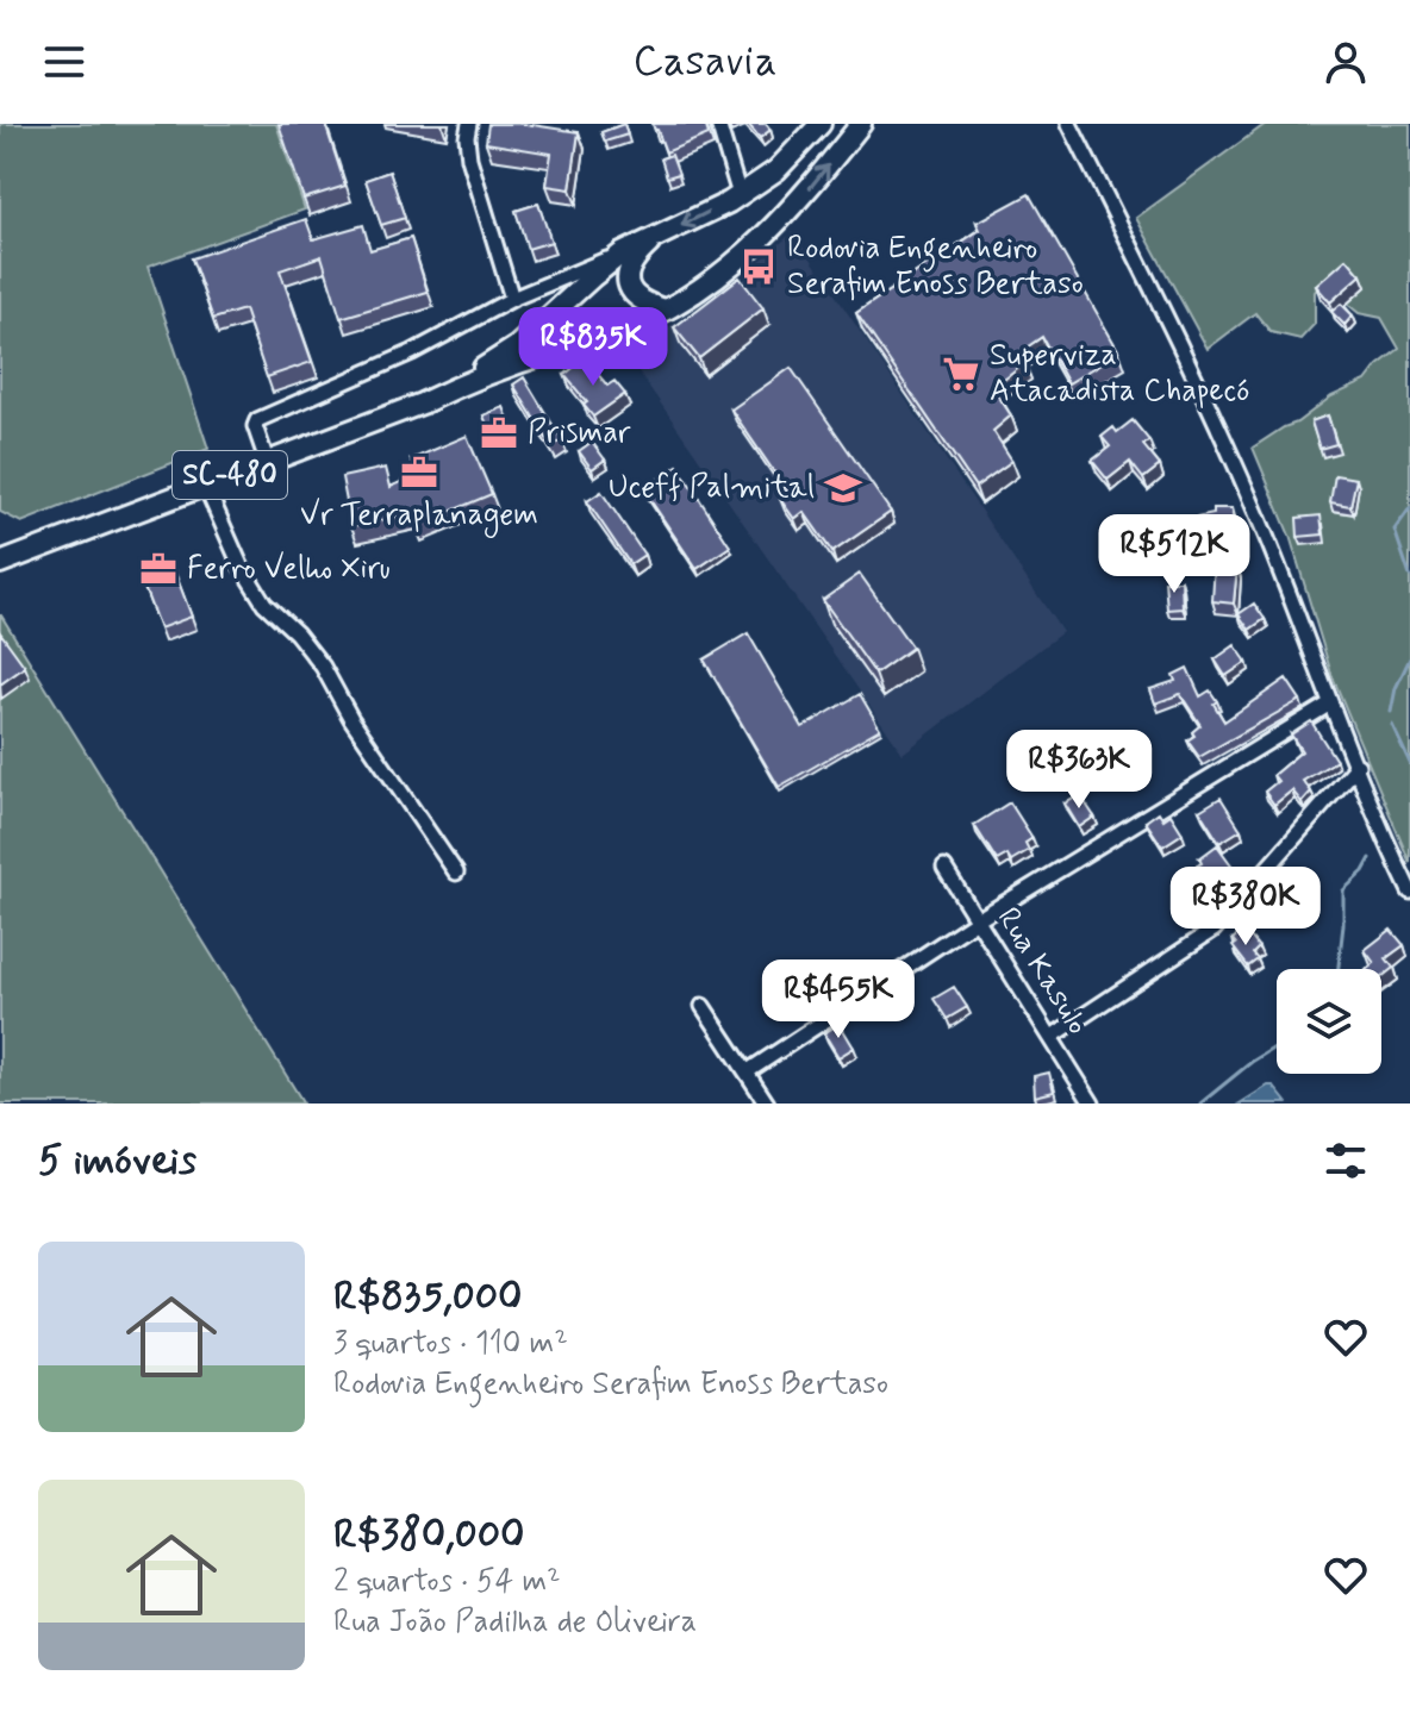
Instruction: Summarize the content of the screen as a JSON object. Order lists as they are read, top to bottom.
{
  "streets": {
    "main road": ["SC-480"],
    "street": ["Rua Kasulo"]
  },
  "places": {
    "bus stop": ["Rodovia Engenheiro Serafim Enoss Bertaso"],
    "supermarket": ["Superviza Atacadista Chapecó"],
    "office": ["Prismar", "Vr Terraplanagem", "Ferro Velho Xiru"],
    "school or university": ["Uceff Palmital"]
  },
  "page": {
    "header": "Casavia",
    "price": [
      "R$835K",
      "R$512K",
      "R$363K",
      "R$380K",
      "R$455K"
    ],
    "heading": "5 imóveis",
    "list": [
      {
        "name": "R$835,000",
        "note": "3 quartos · 110 m² · Rodovia Engenheiro Serafim Enoss Bertaso"
      },
      {
        "name": "R$380,000",
        "note": "2 quartos · 54 m² · Rua João Padilha de Oliveira"
      }
    ]
  }
}
